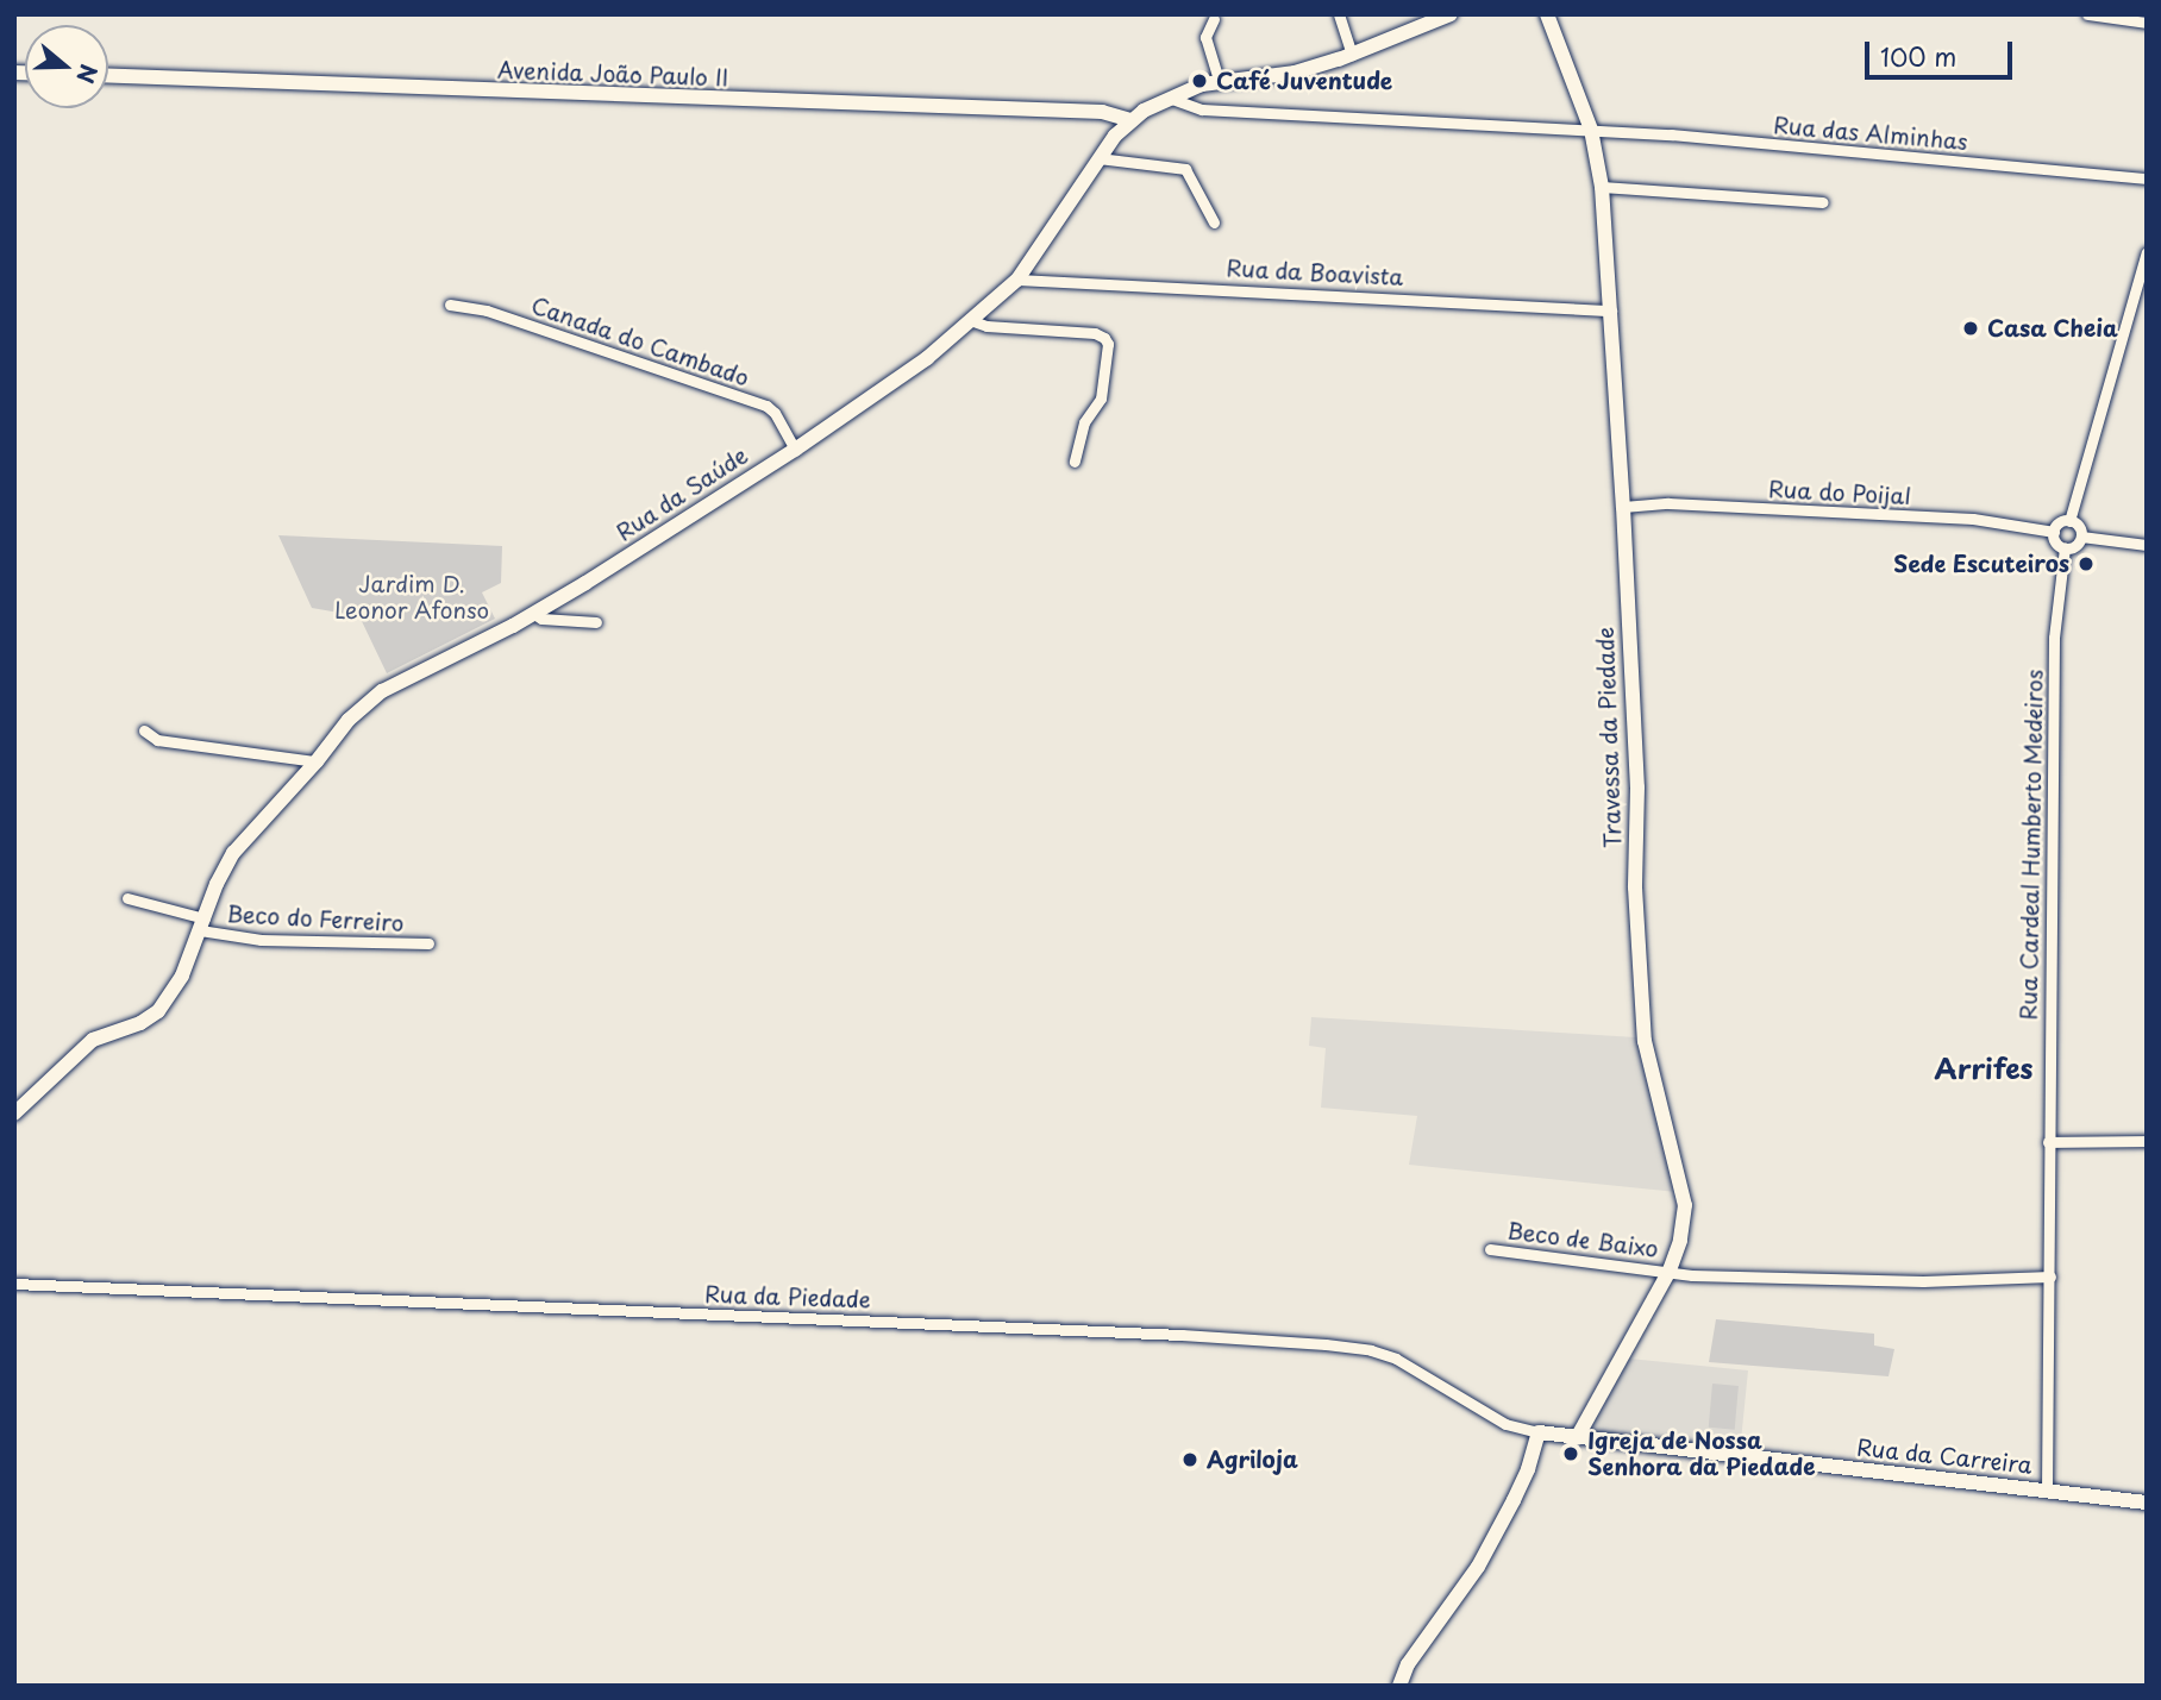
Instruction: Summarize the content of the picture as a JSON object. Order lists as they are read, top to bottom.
{
  "streets": {
    "street": [
      "Avenida João Paulo II",
      "Rua das Alminhas",
      "Rua da Boavista",
      "Canada do Cambado",
      "Rua do Poijal",
      "Rua da Saúde",
      "Travessa da Piedade",
      "Rua Cardeal Humberto Medeiros",
      "Beco do Ferreiro",
      "Beco de Baixo",
      "Rua da Piedade",
      "Rua da Carreira"
    ]
  },
  "crossings": [
    ["Avenida João Paulo II", "Rua da Saúde"],
    ["Rua das Alminhas", "Rua da Saúde"],
    ["Rua das Alminhas", "Travessa da Piedade"],
    ["Rua da Boavista", "Rua da Saúde"],
    ["Rua da Boavista", "Travessa da Piedade"],
    ["Canada do Cambado", "Rua da Saúde"],
    ["Rua do Poijal", "Travessa da Piedade"],
    ["Rua do Poijal", "Rua Cardeal Humberto Medeiros"],
    ["Rua da Saúde", "Beco do Ferreiro"],
    ["Travessa da Piedade", "Beco de Baixo"],
    ["Travessa da Piedade", "Rua da Carreira"],
    ["Rua Cardeal Humberto Medeiros", "Beco de Baixo"],
    ["Rua Cardeal Humberto Medeiros", "Rua da Carreira"],
    ["Rua da Piedade", "Rua da Carreira"]
  ],
  "districts": ["Arrifes"],
  "parks": ["Jardim D. Leonor Afonso"],
  "places": [
    "Café Juventude",
    "Casa Cheia",
    "Sede Escuteiros",
    "Igreja de Nossa Senhora da Piedade",
    "Agriloja"
  ],
  "scale_bar": "100 m",
  "north": "right"
}
